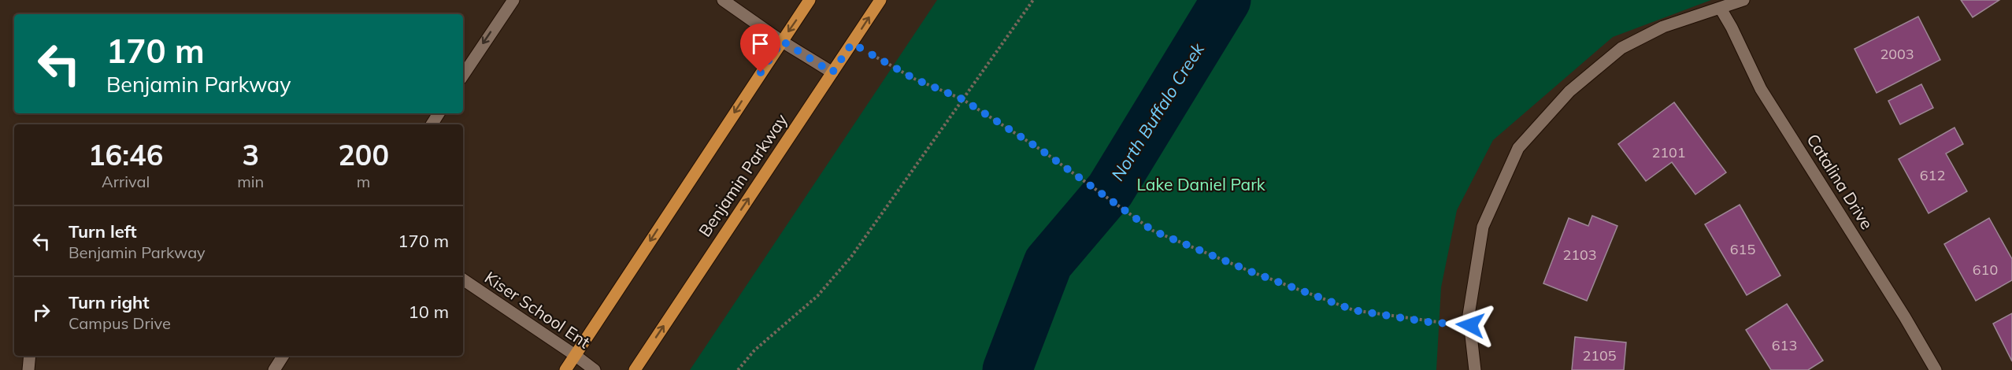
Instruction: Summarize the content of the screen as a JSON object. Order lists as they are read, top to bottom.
{
  "streets": {
    "main road": ["Benjamin Parkway"],
    "street": ["Catalina Drive", "Kiser School Ent"]
  },
  "water": ["North Buffalo Creek"],
  "parks": ["Lake Daniel Park"],
  "house_numbers": [
    "2003",
    "2101",
    "612",
    "615",
    "2103",
    "610",
    "613",
    "2105"
  ],
  "page": {
    "turn": ["170 m", "Benjamin Parkway"],
    "eta": [
      "16:46",
      "Arrival",
      "3",
      "min",
      "200",
      "m"
    ],
    "list": [
      {
        "name": "Turn left",
        "note": "Benjamin Parkway",
        "value": "170 m"
      },
      {
        "name": "Turn right",
        "note": "Campus Drive",
        "value": "10 m"
      }
    ]
  }
}
